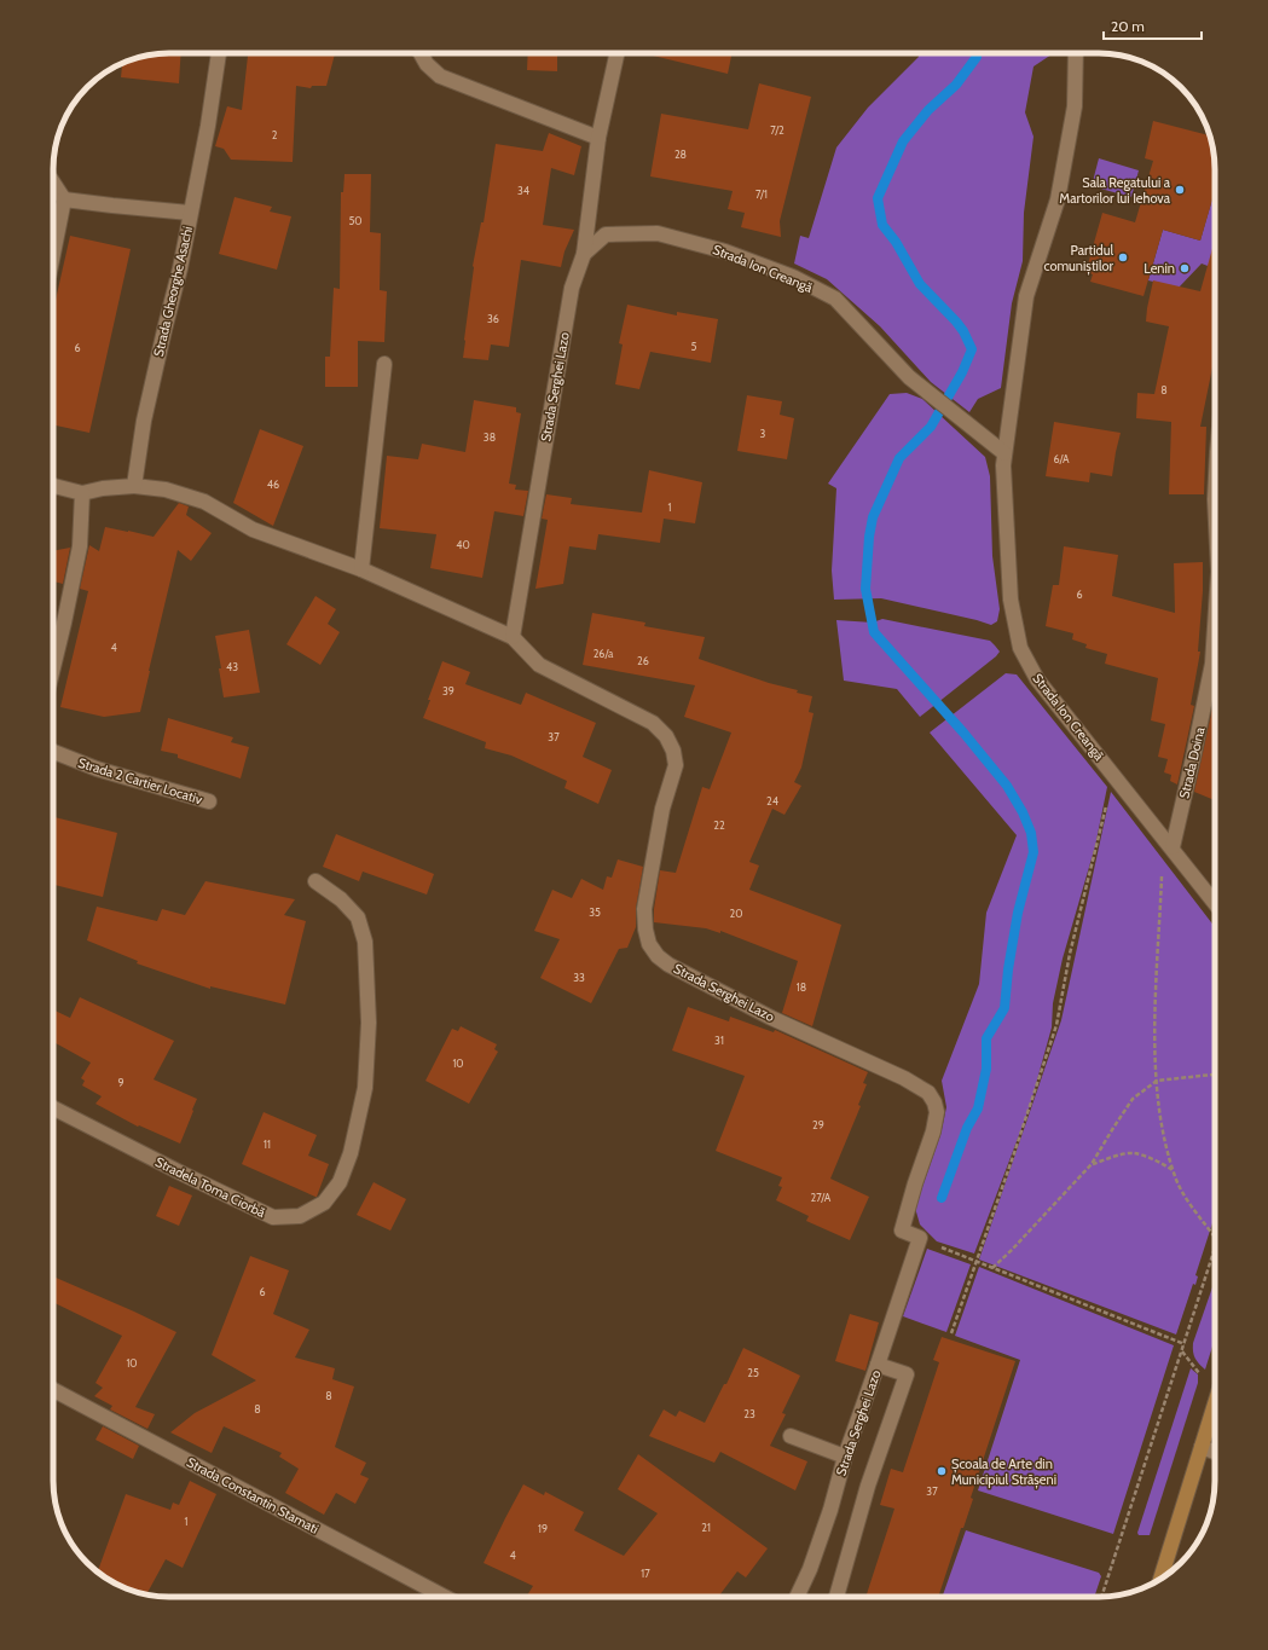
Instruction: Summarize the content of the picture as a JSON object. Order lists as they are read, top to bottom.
{
  "streets": {
    "street": [
      "Strada Ion Creangă",
      "Strada Gheorghe Asachi",
      "Strada Serghei Lazo",
      "Strada Doina",
      "Strada 2 Cartier Locativ",
      "Stradela Toma Ciorbă",
      "Strada Constantin Stamati"
    ]
  },
  "crossings": [
    ["Strada Ion Creangă", "Strada Serghei Lazo"],
    ["Strada Ion Creangă", "Strada Doina"],
    ["Strada Gheorghe Asachi", "Strada Serghei Lazo"]
  ],
  "places": [
    "Sala Regatului a Martorilor lui Iehova",
    "Partidul comuniștilor",
    "Lenin",
    "Școala de Arte din Municipiul Strășeni"
  ],
  "house_numbers": [
    "7/2",
    "2",
    "28",
    "34",
    "7/1",
    "50",
    "36",
    "5",
    "6",
    "8",
    "3",
    "38",
    "6/A",
    "46",
    "1",
    "40",
    "6",
    "4",
    "26/a",
    "26",
    "43",
    "39",
    "37",
    "24",
    "22",
    "35",
    "20",
    "33",
    "18",
    "31",
    "10",
    "9",
    "29",
    "11",
    "27/A",
    "6",
    "10",
    "25",
    "8",
    "8",
    "23",
    "37",
    "1",
    "21",
    "19",
    "4",
    "17"
  ],
  "scale_bar": "20 m"
}
